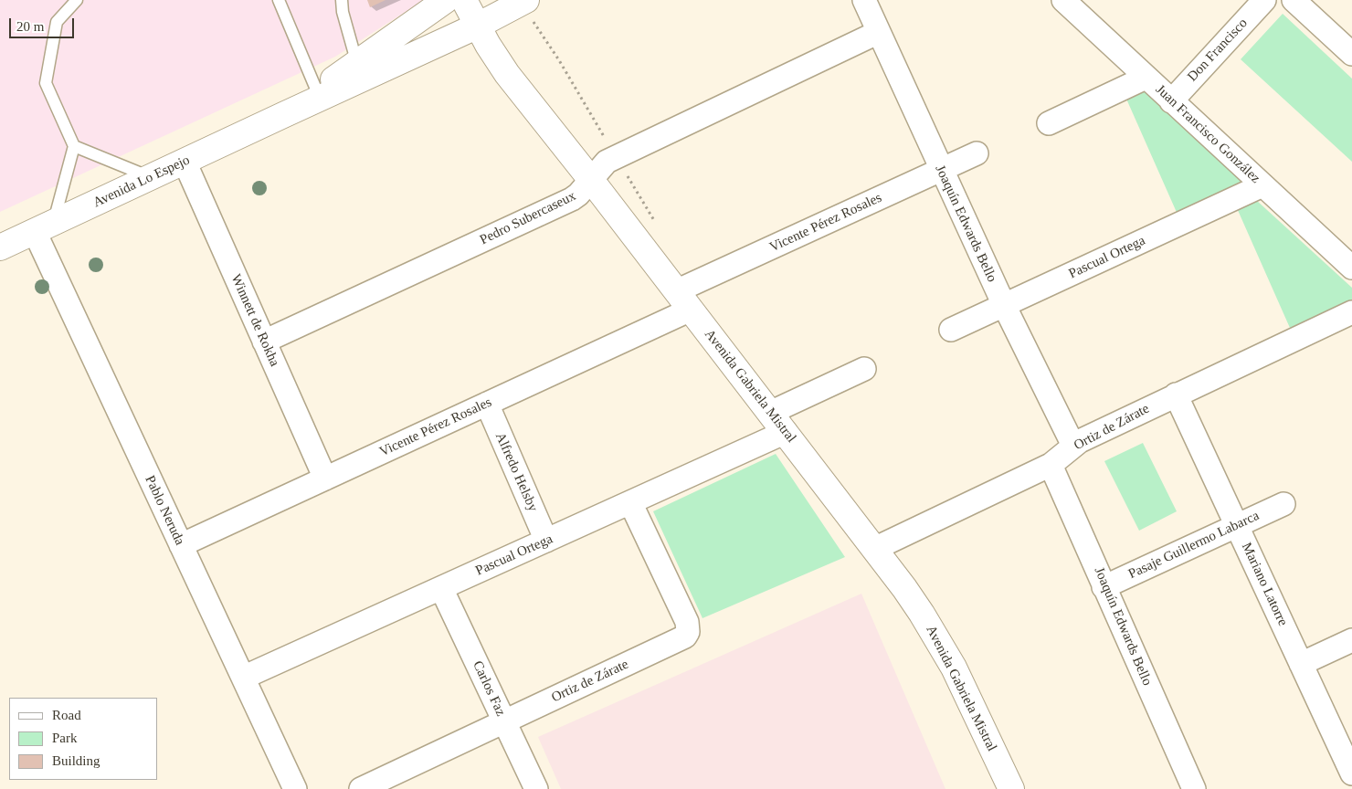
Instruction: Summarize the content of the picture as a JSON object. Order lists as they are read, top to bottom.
{
  "streets": {
    "main road": ["Avenida Lo Espejo", "Avenida Gabriela Mistral"],
    "street": [
      "Don Francisco",
      "Juan Francisco González",
      "Pedro Subercaseux",
      "Vicente Pérez Rosales",
      "Joaquín Edwards Bello",
      "Pascual Ortega",
      "Winnett de Rokha",
      "Ortiz de Zárate",
      "Alfredo Helsby",
      "Pablo Neruda",
      "Pasaje Guillermo Labarca",
      "Mariano Latorre",
      "Carlos Faz"
    ]
  },
  "crossings": [
    ["Don Francisco", "Juan Francisco González"],
    ["Juan Francisco González", "Pascual Ortega"],
    ["Avenida Lo Espejo", "Winnett de Rokha"],
    ["Avenida Lo Espejo", "Avenida Gabriela Mistral"],
    ["Avenida Lo Espejo", "Pablo Neruda"],
    ["Pedro Subercaseux", "Joaquín Edwards Bello"],
    ["Pedro Subercaseux", "Winnett de Rokha"],
    ["Pedro Subercaseux", "Avenida Gabriela Mistral"],
    ["Vicente Pérez Rosales", "Joaquín Edwards Bello"],
    ["Vicente Pérez Rosales", "Winnett de Rokha"],
    ["Vicente Pérez Rosales", "Avenida Gabriela Mistral"],
    ["Vicente Pérez Rosales", "Alfredo Helsby"],
    ["Vicente Pérez Rosales", "Pablo Neruda"],
    ["Joaquín Edwards Bello", "Pascual Ortega"],
    ["Joaquín Edwards Bello", "Ortiz de Zárate"],
    ["Joaquín Edwards Bello", "Pasaje Guillermo Labarca"],
    ["Pascual Ortega", "Avenida Gabriela Mistral"],
    ["Pascual Ortega", "Ortiz de Zárate"],
    ["Pascual Ortega", "Alfredo Helsby"],
    ["Pascual Ortega", "Pablo Neruda"],
    ["Pascual Ortega", "Carlos Faz"],
    ["Avenida Gabriela Mistral", "Ortiz de Zárate"],
    ["Ortiz de Zárate", "Mariano Latorre"],
    ["Ortiz de Zárate", "Carlos Faz"],
    ["Pasaje Guillermo Labarca", "Mariano Latorre"]
  ],
  "legend": ["Road", "Park", "Building"],
  "scale_bar": "20 m"
}
